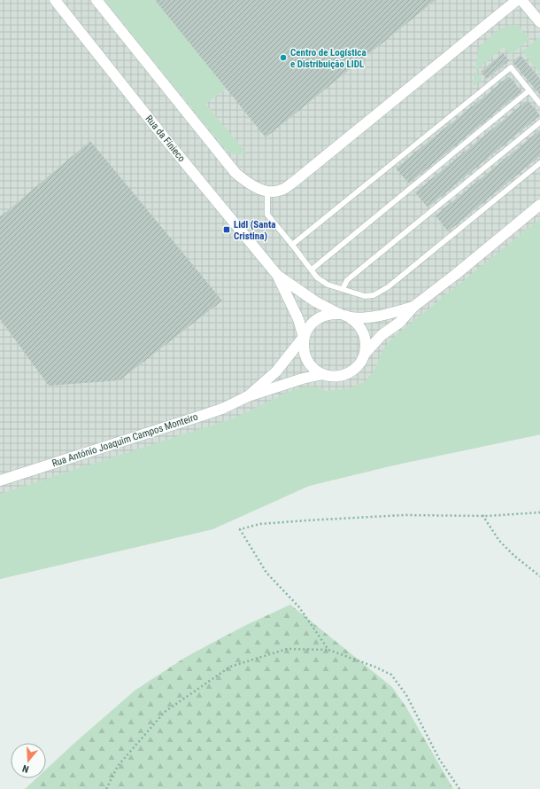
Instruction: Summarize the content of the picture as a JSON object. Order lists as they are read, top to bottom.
{
  "streets": {
    "street": ["Rua da Finieco", "Rua António Joaquim Campos Monteiro"]
  },
  "places": {
    "other": ["Centro de Logística e Distribuição LIDL"],
    "transit": ["Lidl (Santa Cristina)"]
  },
  "north": "bottom"
}
